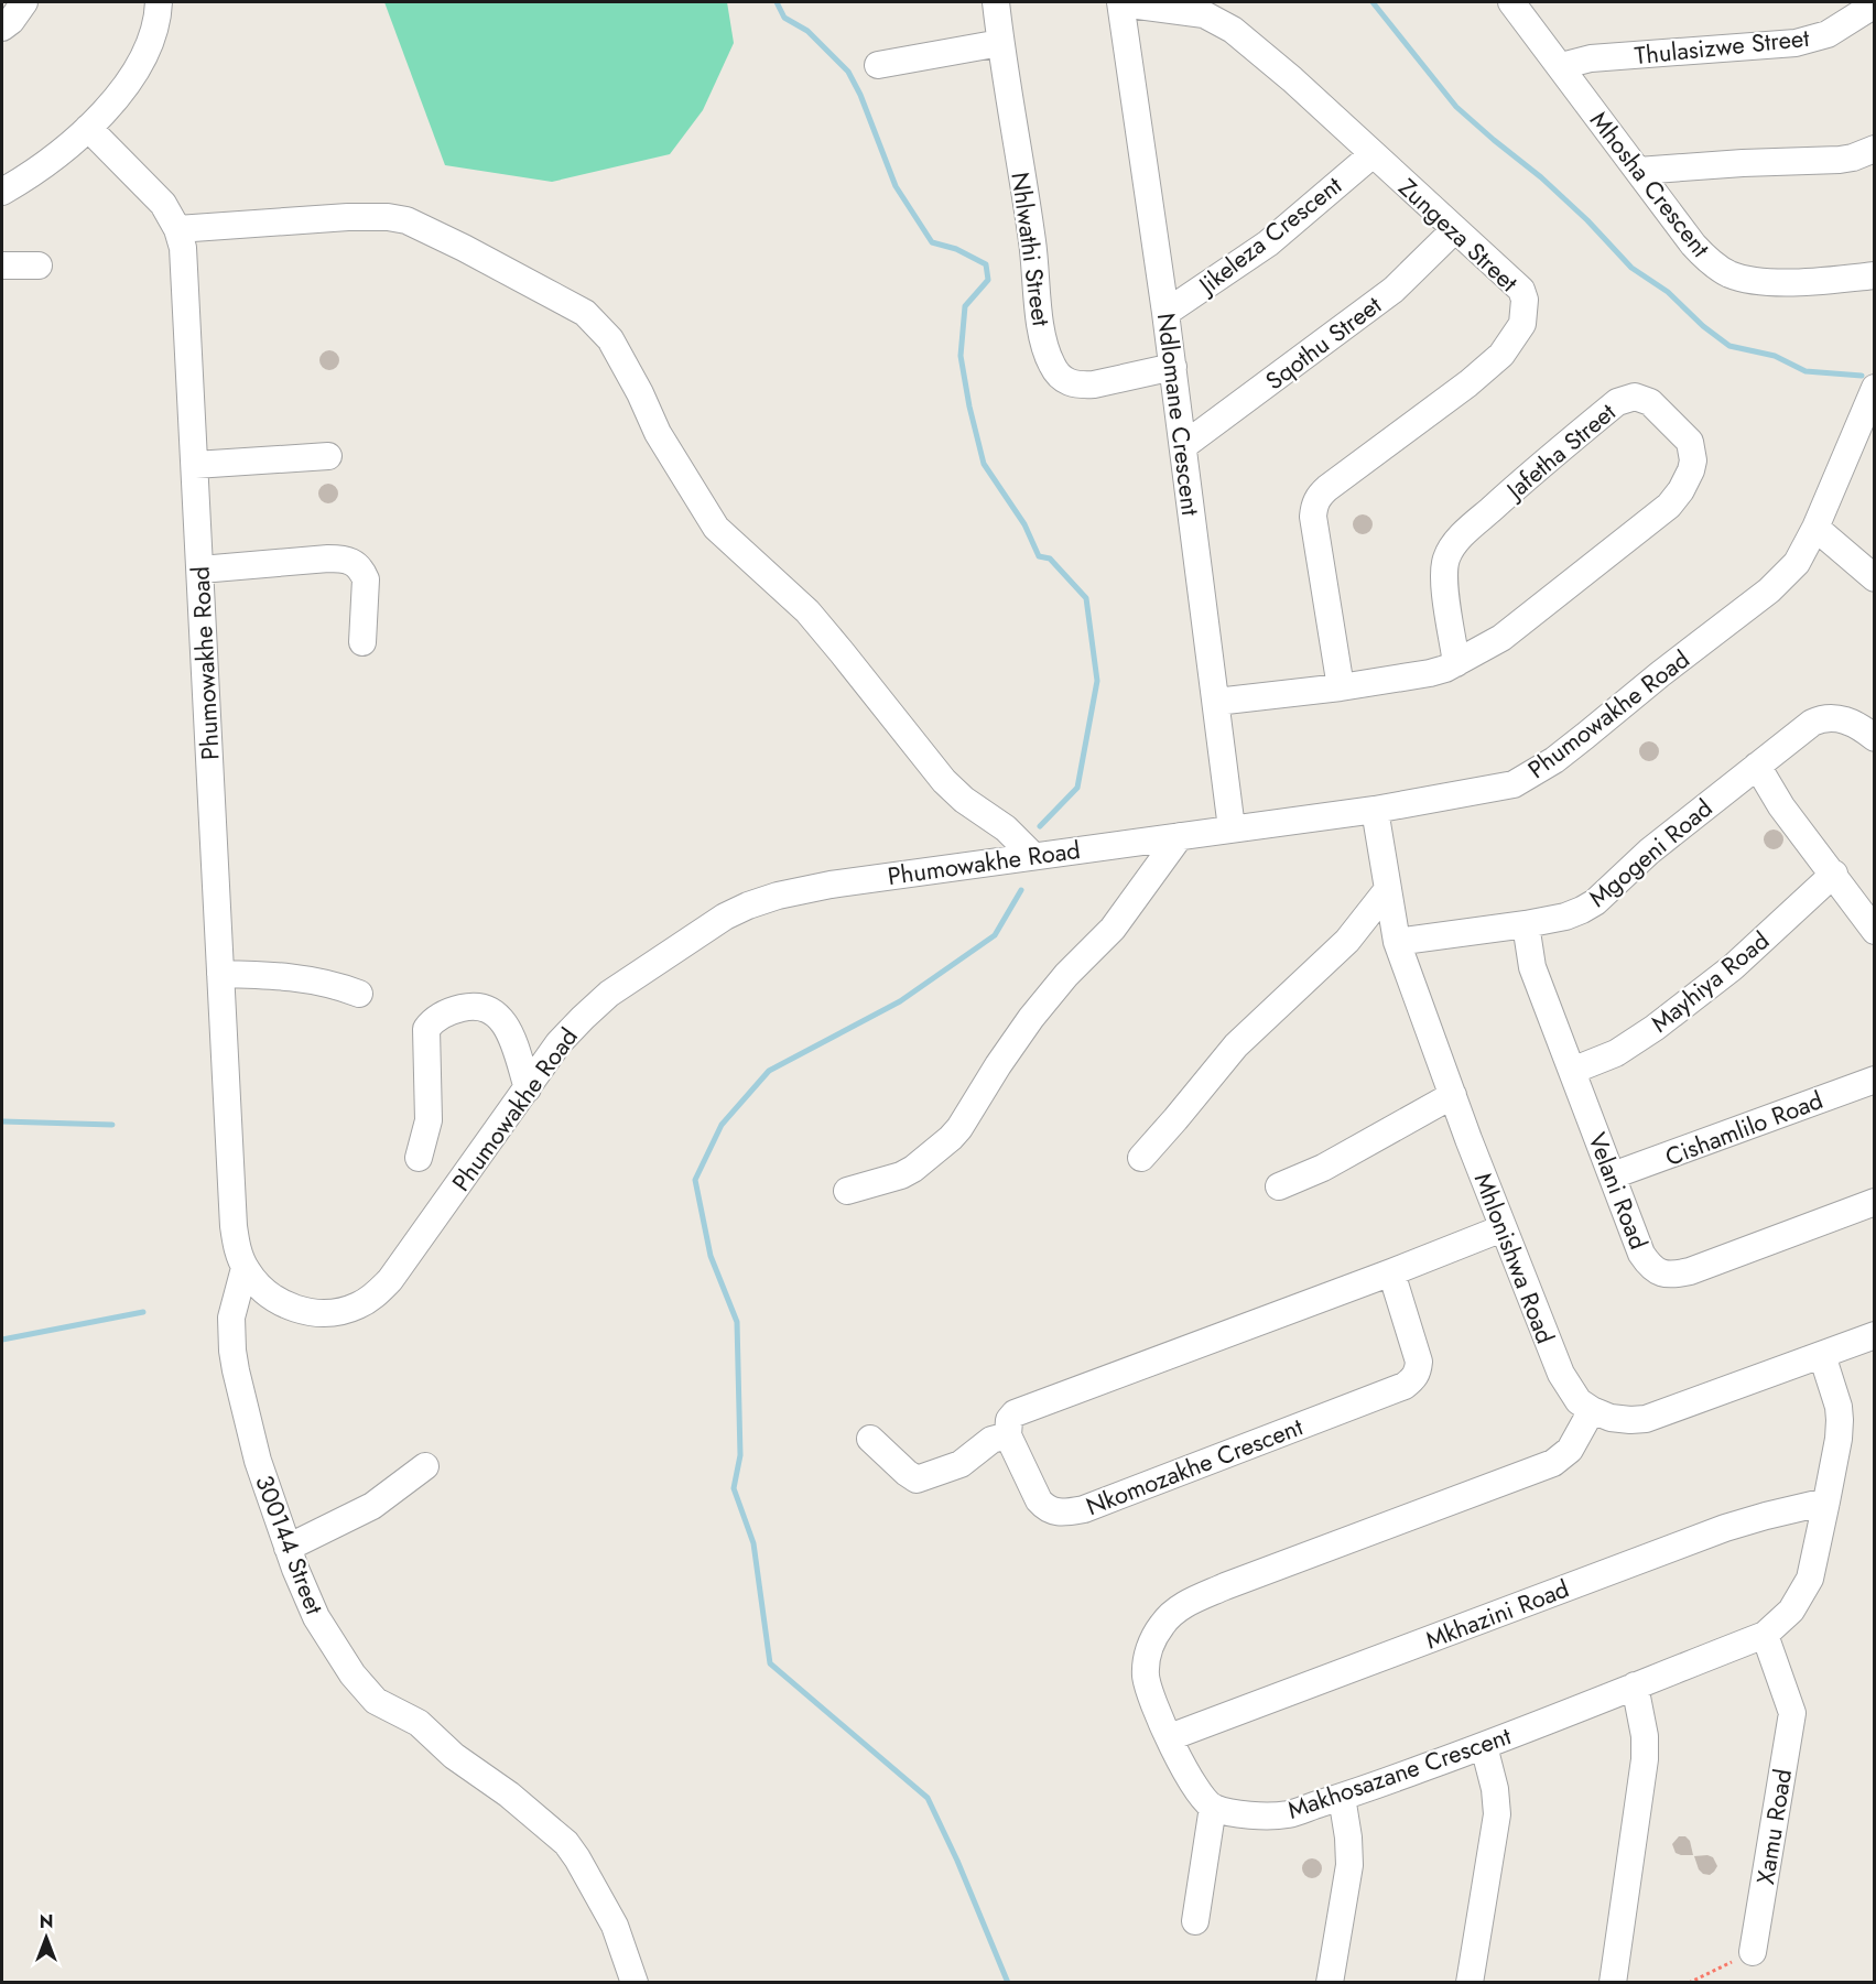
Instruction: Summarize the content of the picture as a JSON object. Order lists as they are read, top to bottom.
{
  "streets": {
    "street": [
      "Thulasizwe Street",
      "Mhosha Crescent",
      "Jikeleza Crescent",
      "Zungeza Street",
      "Nhlwathi Street",
      "Sqothu Street",
      "Ndlomane Crescent",
      "Jafetha Street",
      "Phumowakhe Road",
      "Mgogeni Road",
      "Mayhiya Road",
      "Cishamlilo Road",
      "Velani Road",
      "Mhlonishwa Road",
      "Nkomozakhe Crescent",
      "300144 Street",
      "Mkhazini Road",
      "Makhosazane Crescent",
      "Xamu Road"
    ]
  },
  "crossings": [
    ["Thulasizwe Street", "Mhosha Crescent"],
    ["Jikeleza Crescent", "Zungeza Street"],
    ["Jikeleza Crescent", "Ndlomane Crescent"],
    ["Zungeza Street", "Sqothu Street"],
    ["Zungeza Street", "Ndlomane Crescent"],
    ["Zungeza Street", "Jafetha Street"],
    ["Nhlwathi Street", "Ndlomane Crescent"],
    ["Sqothu Street", "Ndlomane Crescent"],
    ["Ndlomane Crescent", "Jafetha Street"],
    ["Ndlomane Crescent", "Phumowakhe Road"],
    ["Phumowakhe Road", "Mhlonishwa Road"],
    ["Phumowakhe Road", "300144 Street"],
    ["Mgogeni Road", "Velani Road"],
    ["Mgogeni Road", "Mhlonishwa Road"],
    ["Mayhiya Road", "Velani Road"],
    ["Cishamlilo Road", "Velani Road"],
    ["Mhlonishwa Road", "Makhosazane Crescent"],
    ["Mkhazini Road", "Makhosazane Crescent"],
    ["Makhosazane Crescent", "Xamu Road"]
  ],
  "north": "top"
}
